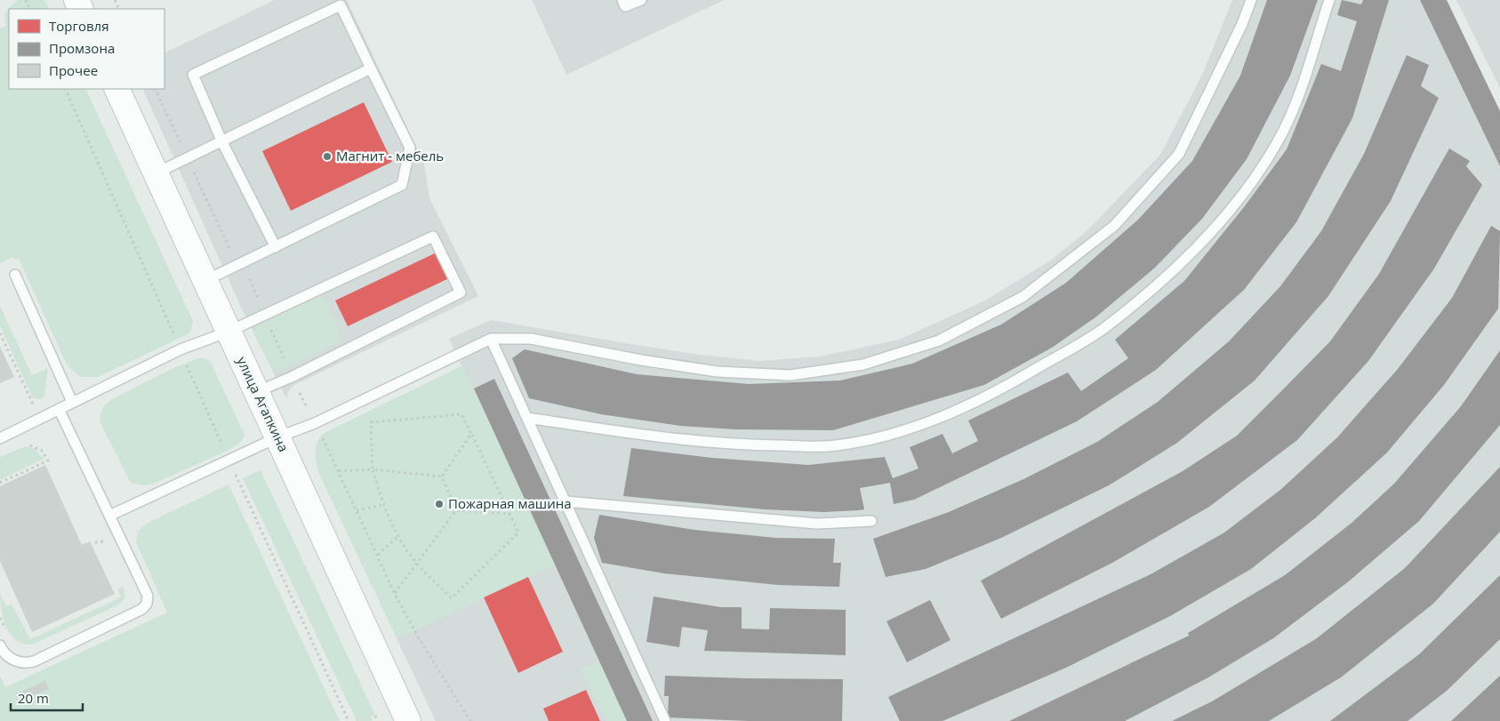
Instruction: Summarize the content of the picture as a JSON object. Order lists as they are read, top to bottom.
{
  "streets": {
    "main road": ["улица Агапкина"]
  },
  "places": ["Магнит - мебель", "Пожарная машина"],
  "legend": ["Торговля", "Промзона", "Прочее"],
  "scale_bar": "20 m"
}
